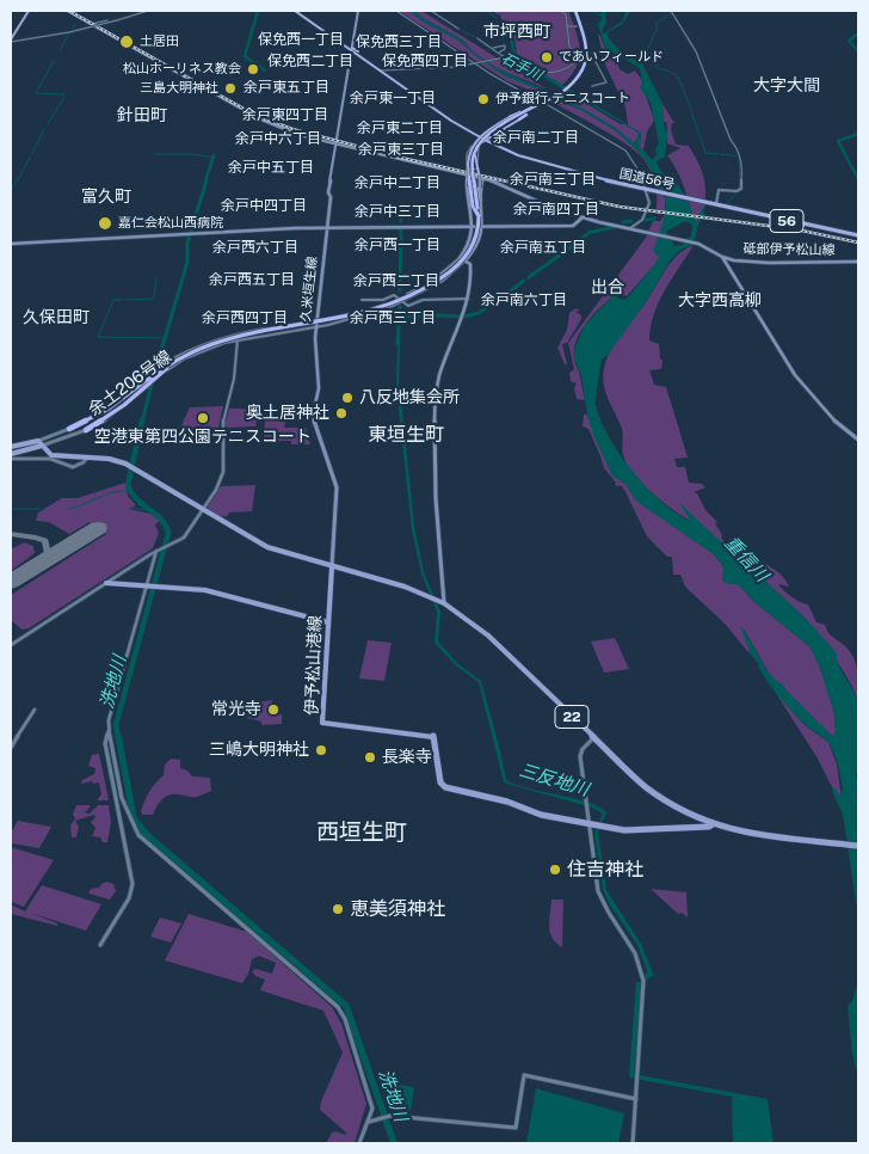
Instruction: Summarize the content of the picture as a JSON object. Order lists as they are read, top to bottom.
{
  "streets": {
    "highway": ["国道56号", "56"],
    "main road": [
      "砥部伊予松山線",
      "久米垣生線",
      "伊予松山港線",
      "22"
    ],
    "street": ["余土206号線"]
  },
  "crossings": [
    ["国道56号", "久米垣生線"],
    ["砥部伊予松山線", "久米垣生線"],
    ["久米垣生線", "余土206号線"],
    ["久米垣生線", "伊予松山港線"],
    ["余土206号線", "伊予松山港線"]
  ],
  "districts": [
    "市坪西町",
    "保免西一丁目",
    "保免西三丁目",
    "保免西二丁目",
    "保免西四丁目",
    "大字大間",
    "余戸東五丁目",
    "余戸東一丁目",
    "余戸東四丁目",
    "針田町",
    "余戸東二丁目",
    "余戸南二丁目",
    "余戸中六丁目",
    "余戸東三丁目",
    "余戸中五丁目",
    "余戸南三丁目",
    "余戸中二丁目",
    "富久町",
    "余戸中四丁目",
    "余戸南四丁目",
    "余戸中三丁目",
    "余戸西一丁目",
    "余戸西六丁目",
    "余戸南五丁目",
    "余戸西五丁目",
    "余戸西二丁目",
    "出合",
    "余戸南六丁目",
    "大字西高柳",
    "久保田町",
    "余戸西四丁目",
    "余戸西三丁目",
    "東垣生町",
    "西垣生町"
  ],
  "water": [
    "石手川",
    "重信川",
    "洗地川",
    "三反地川"
  ],
  "places": [
    "土居田",
    "であいフィールド",
    "松山ホーリネス教会",
    "三島大明神社",
    "伊予銀行 テニスコート",
    "嘉仁会松山西病院",
    "八反地集会所",
    "奥土居神社",
    "空港東第四公園テニスコート",
    "常光寺",
    "三嶋大明神社",
    "長楽寺",
    "住吉神社",
    "恵美須神社"
  ]
}
